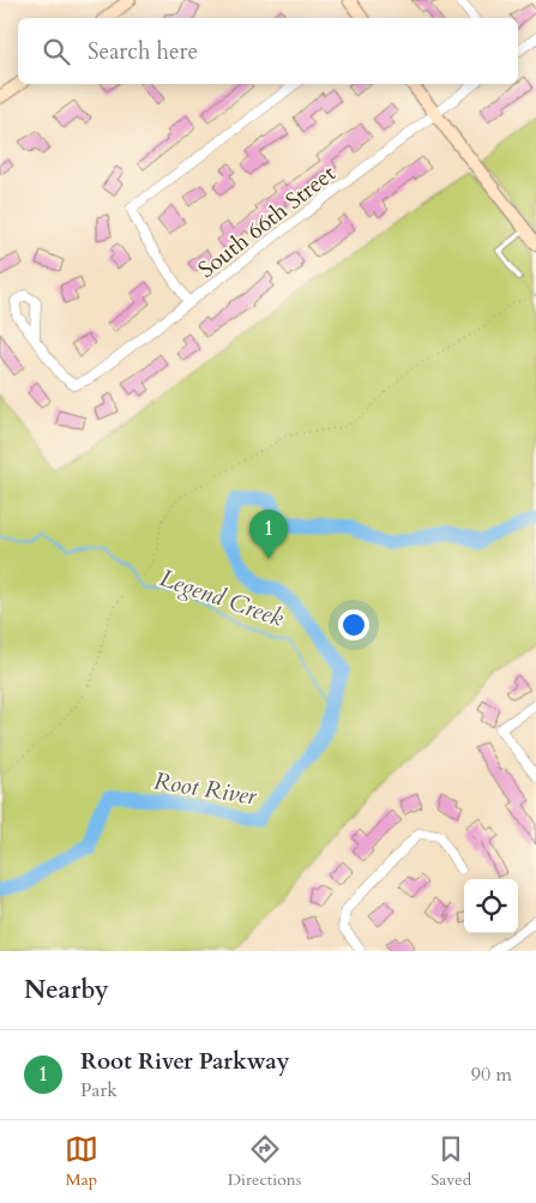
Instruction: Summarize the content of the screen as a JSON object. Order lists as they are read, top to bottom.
{
  "streets": {
    "street": ["South 66th Street"]
  },
  "water": ["Legend Creek", "Root River"],
  "page": {
    "search": "Search here",
    "pins": "1",
    "heading": "Nearby",
    "list": [
      {
        "mark": "1",
        "name": "Root River Parkway",
        "note": "Park",
        "value": "90 m"
      }
    ],
    "nav": ["Map", "Directions", "Saved"]
  }
}
